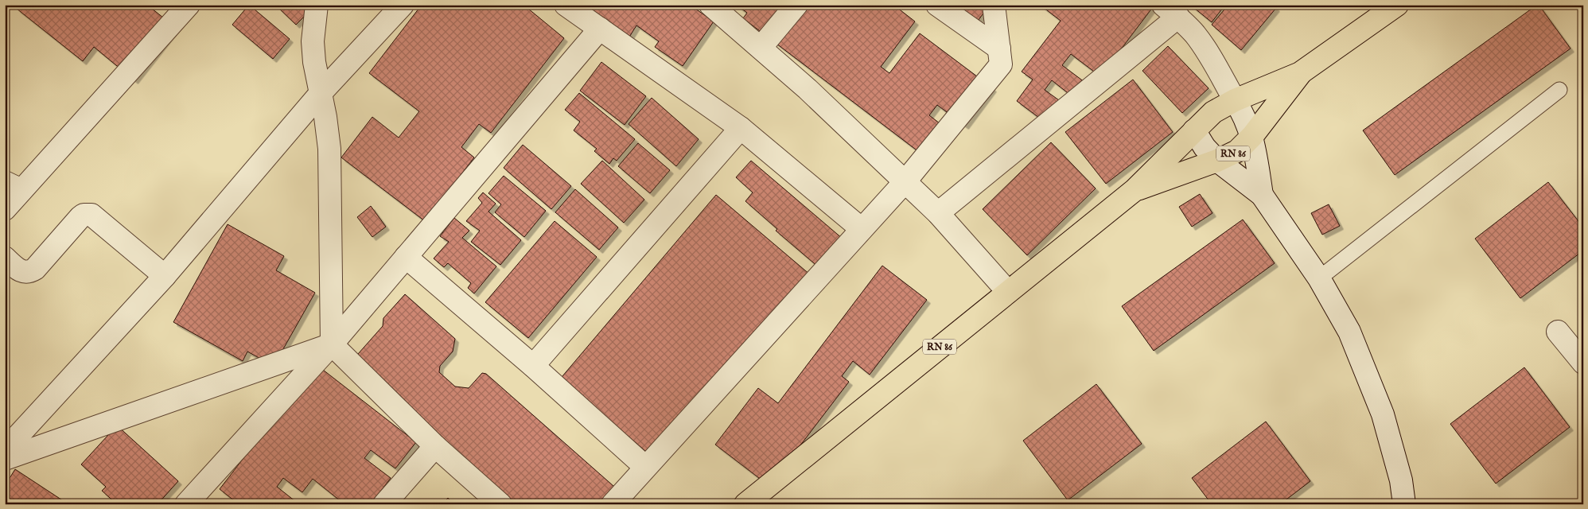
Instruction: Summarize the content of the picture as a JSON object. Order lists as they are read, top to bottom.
{
  "streets": {
    "main road": ["RN 86"]
  }
}
